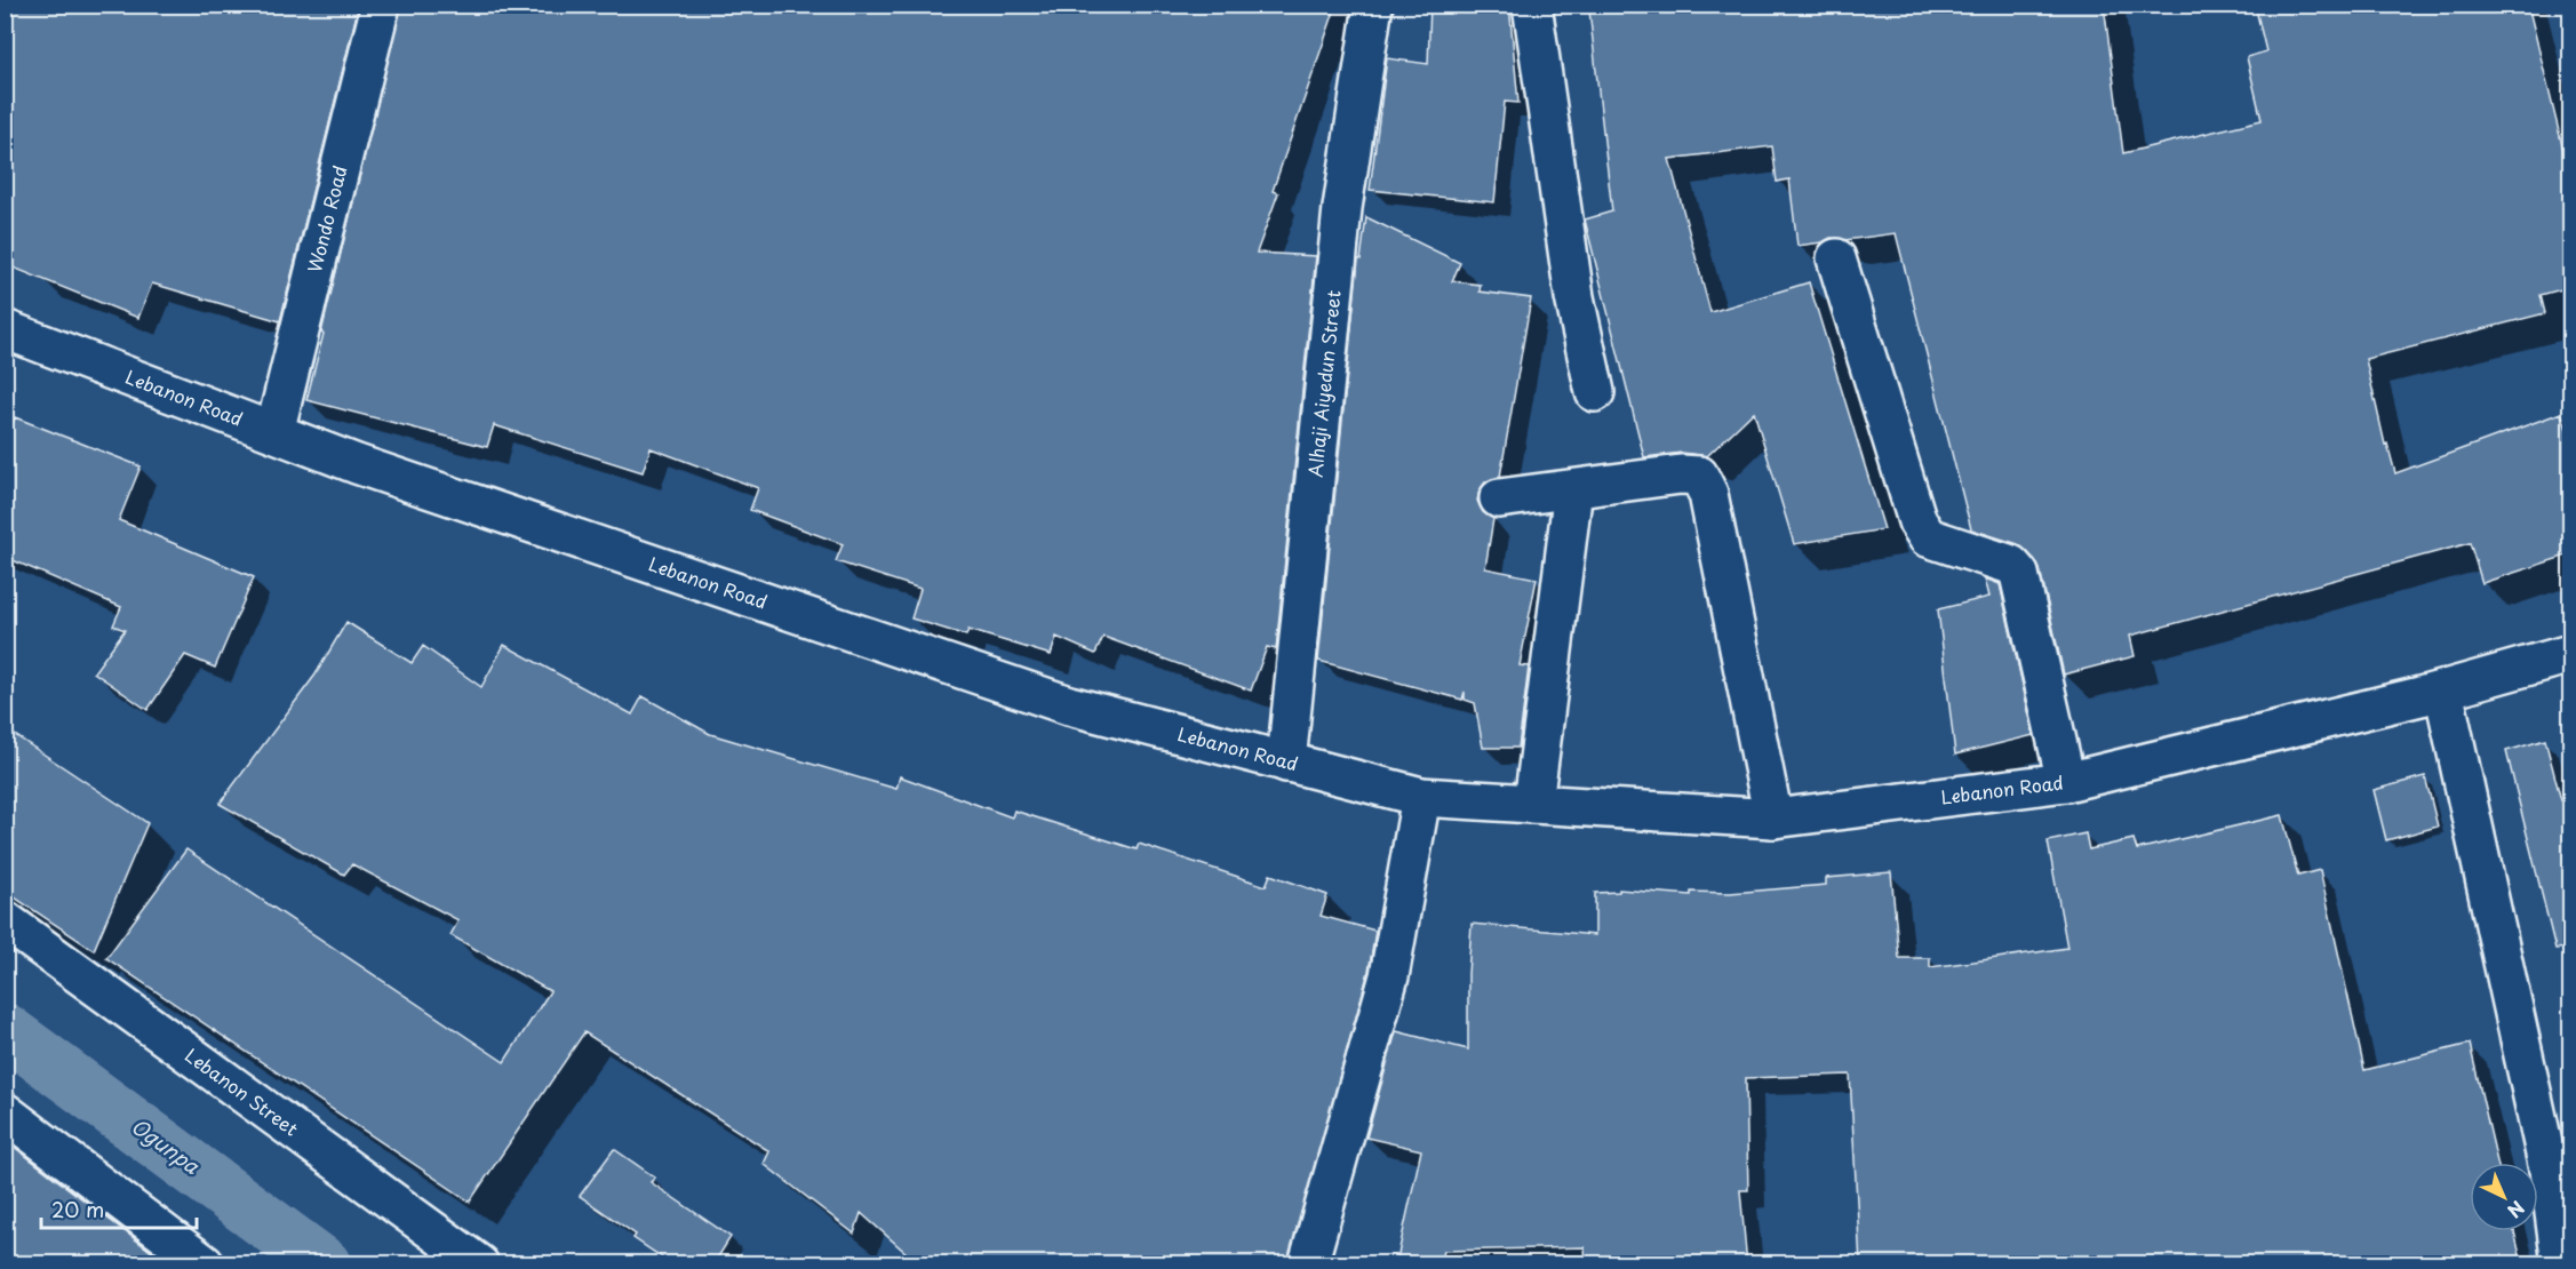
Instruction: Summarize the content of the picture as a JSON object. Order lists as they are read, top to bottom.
{
  "streets": {
    "street": [
      "Wondo Road",
      "Alhaji Aiyedun Street",
      "Lebanon Road",
      "Lebanon Street"
    ]
  },
  "crossings": [
    ["Wondo Road", "Lebanon Road"],
    ["Alhaji Aiyedun Street", "Lebanon Road"]
  ],
  "water": ["Ogunpa"],
  "scale_bar": "20 m",
  "north": "bottom right"
}
